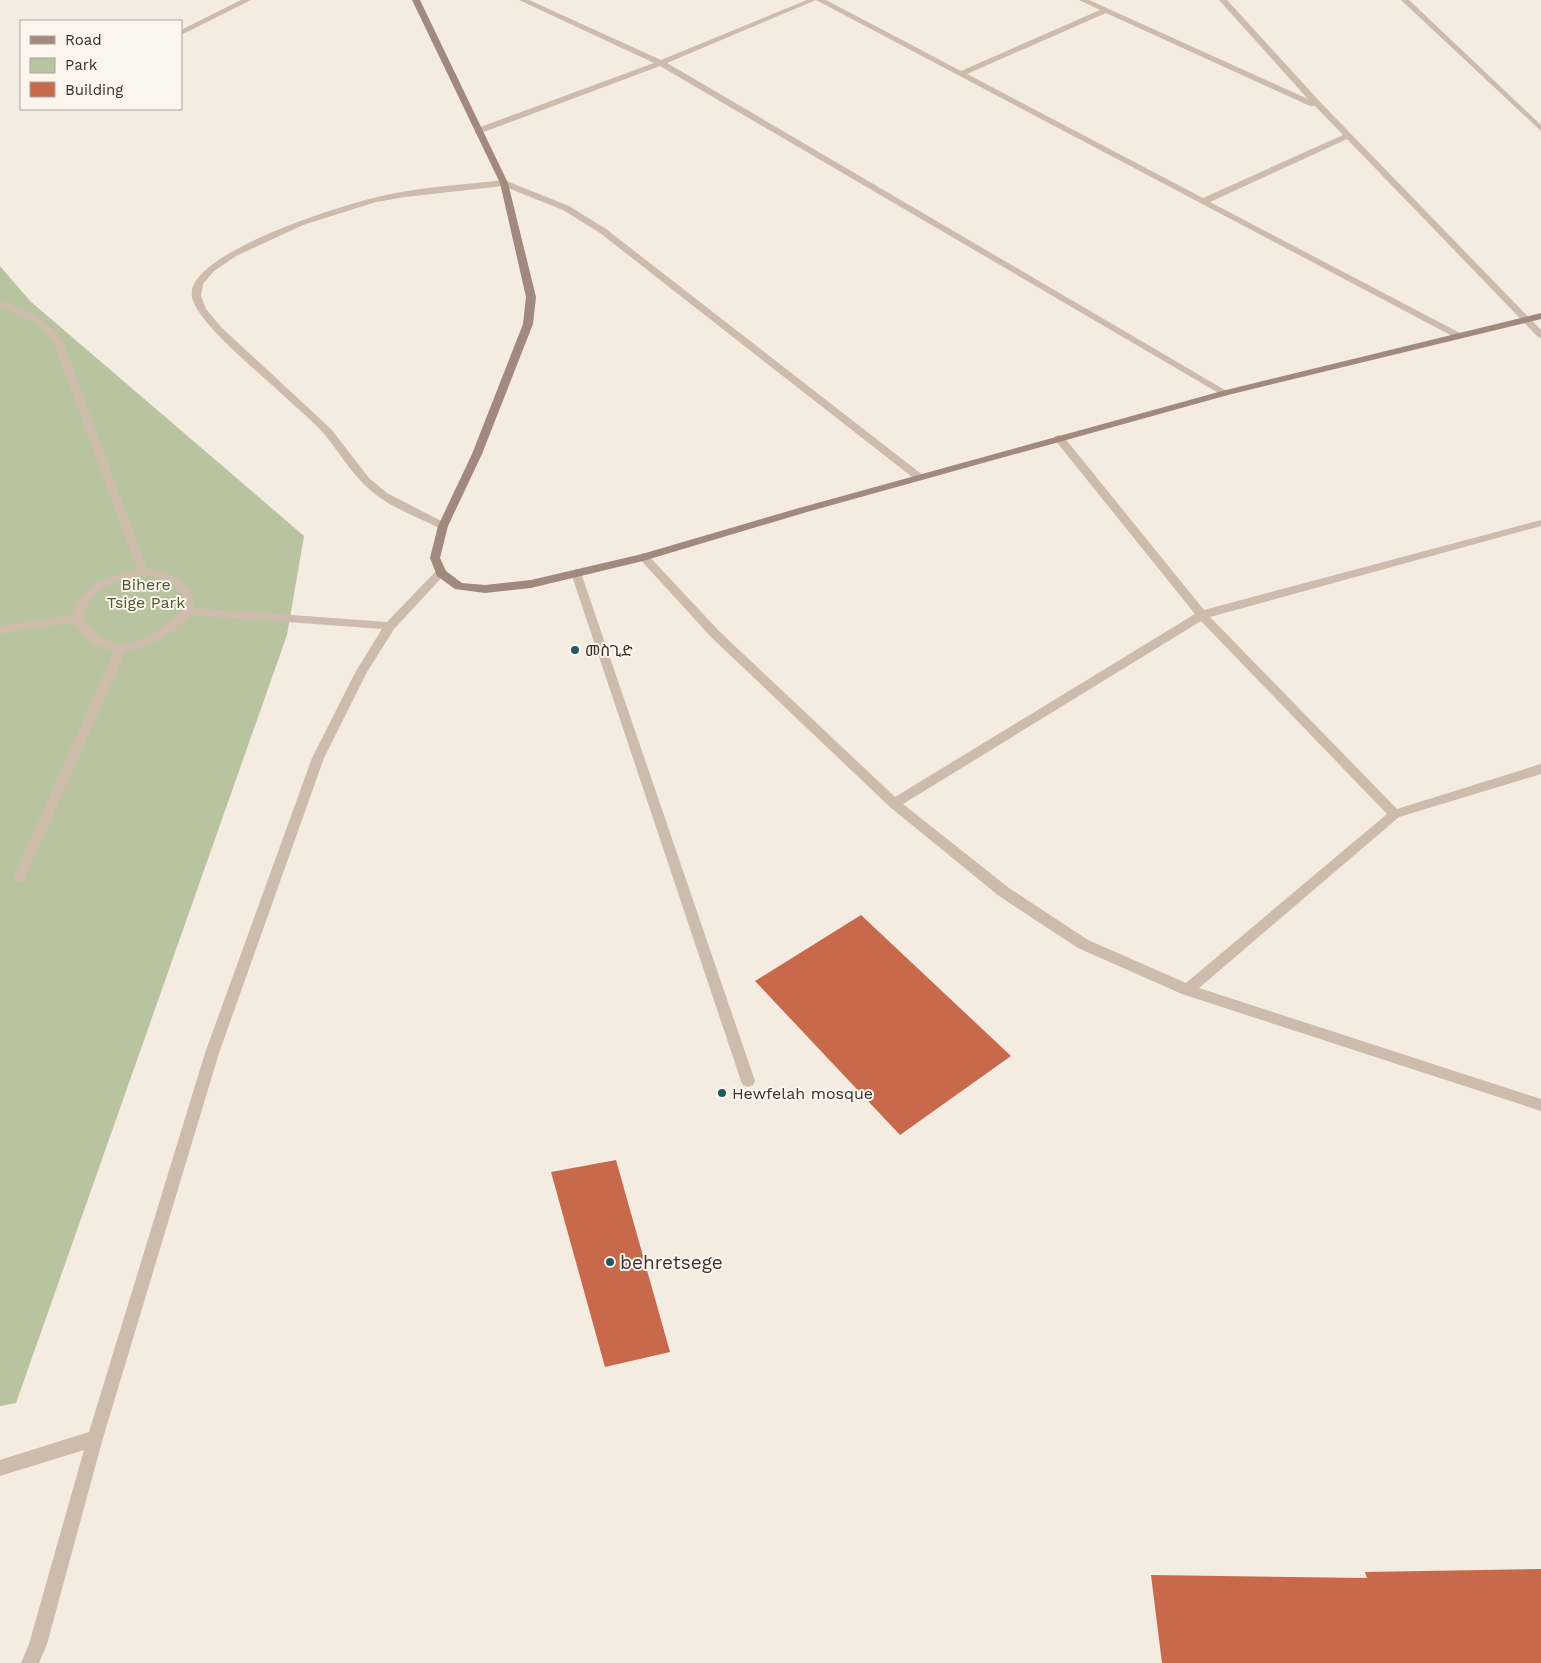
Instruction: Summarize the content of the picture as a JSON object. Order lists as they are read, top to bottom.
{
  "parks": ["Bihere Tsige Park"],
  "places": ["መስጊድ", "Hewfelah mosque", "behretsege"],
  "legend": ["Road", "Park", "Building"]
}
